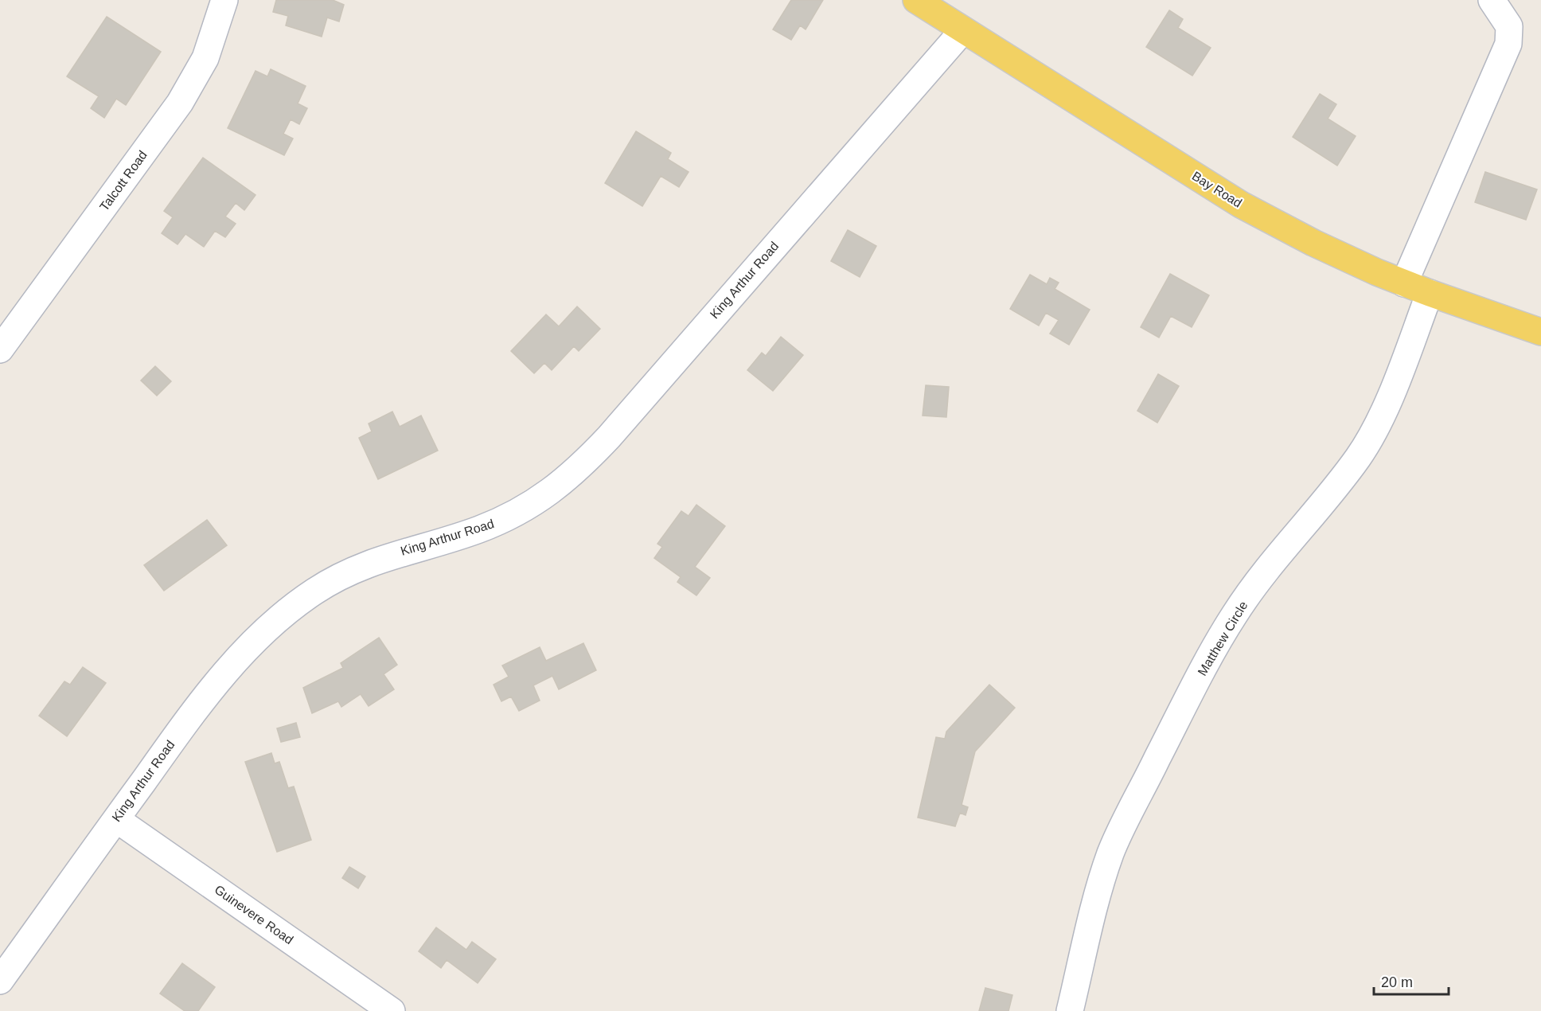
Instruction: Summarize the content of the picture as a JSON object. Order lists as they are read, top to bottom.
{
  "streets": {
    "main road": ["Bay Road"],
    "street": [
      "Talcott Road",
      "King Arthur Road",
      "Matthew Circle",
      "Guinevere Road"
    ]
  },
  "crossings": [
    ["Bay Road", "King Arthur Road"],
    ["Bay Road", "Matthew Circle"],
    ["King Arthur Road", "Guinevere Road"]
  ],
  "scale_bar": "20 m"
}
